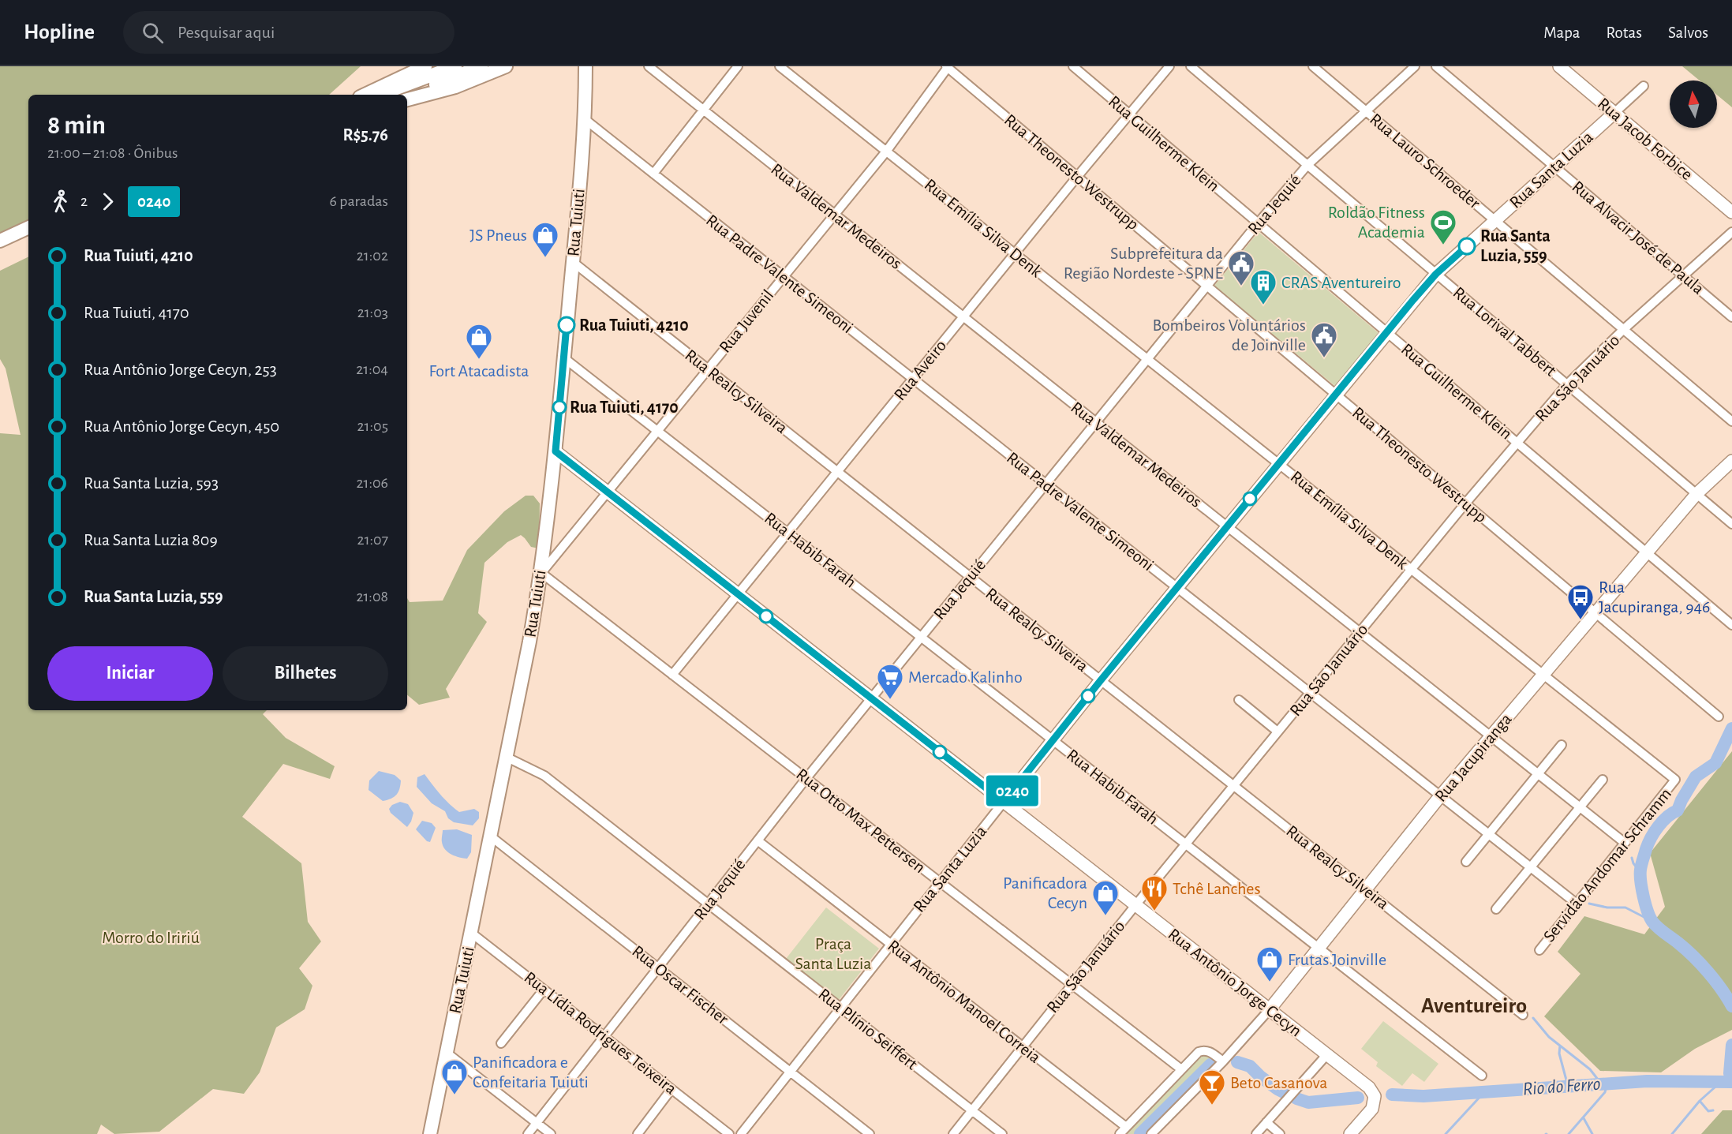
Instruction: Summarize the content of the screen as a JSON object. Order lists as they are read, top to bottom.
{
  "streets": {
    "main road": ["Rua Tuiuti"],
    "street": [
      "Rua Jacob Forbice",
      "Rua Guilherme Klein",
      "Rua Lauro Schroeder",
      "Rua Santa Luzia",
      "Rua Theonesto Westrupp",
      "Rua Jequié",
      "Rua Valdemar Medeiros",
      "Rua Emília Silva Denk",
      "Rua Alvacir José de Paula",
      "Rua Padre Valente Simeoni",
      "Rua Juvenil",
      "Rua Lorival Tabbert",
      "Rua Aveiro",
      "Rua São Januário",
      "Rua Realcy Silveira",
      "Rua Habib Farah",
      "Rua Jacupiranga",
      "Rua Otto Max Pettersen",
      "Servidão Andomar Schramm",
      "Rua Antônio Jorge Cecyn",
      "Rua Oscar Fischer",
      "Rua Antônio Manoel Correia",
      "Rua Plínio Seiffert",
      "Rua Lídia Rodrigues Teixeira"
    ]
  },
  "crossings": [
    ["Rua Jacob Forbice", "Rua Santa Luzia"],
    ["Rua Guilherme Klein", "Rua Santa Luzia"],
    ["Rua Guilherme Klein", "Rua Jequié"],
    ["Rua Guilherme Klein", "Rua Aveiro"],
    ["Rua Guilherme Klein", "Rua São Januário"],
    ["Rua Guilherme Klein", "Rua Jacupiranga"],
    ["Rua Lauro Schroeder", "Rua Santa Luzia"],
    ["Rua Lauro Schroeder", "Rua Jequié"],
    ["Rua Lauro Schroeder", "Rua São Januário"],
    ["Rua Santa Luzia", "Rua Theonesto Westrupp"],
    ["Rua Santa Luzia", "Rua Valdemar Medeiros"],
    ["Rua Santa Luzia", "Rua Emília Silva Denk"],
    ["Rua Santa Luzia", "Rua Alvacir José de Paula"],
    ["Rua Santa Luzia", "Rua Padre Valente Simeoni"],
    ["Rua Santa Luzia", "Rua Lorival Tabbert"],
    ["Rua Santa Luzia", "Rua Realcy Silveira"],
    ["Rua Santa Luzia", "Rua Habib Farah"],
    ["Rua Santa Luzia", "Rua Otto Max Pettersen"],
    ["Rua Santa Luzia", "Rua Antônio Jorge Cecyn"],
    ["Rua Santa Luzia", "Rua Oscar Fischer"],
    ["Rua Santa Luzia", "Rua Antônio Manoel Correia"],
    ["Rua Santa Luzia", "Rua Plínio Seiffert"],
    ["Rua Theonesto Westrupp", "Rua Jequié"],
    ["Rua Theonesto Westrupp", "Rua Juvenil"],
    ["Rua Theonesto Westrupp", "Rua Aveiro"],
    ["Rua Theonesto Westrupp", "Rua São Januário"],
    ["Rua Theonesto Westrupp", "Rua Jacupiranga"],
    ["Rua Jequié", "Rua Valdemar Medeiros"],
    ["Rua Jequié", "Rua Emília Silva Denk"],
    ["Rua Jequié", "Rua Padre Valente Simeoni"],
    ["Rua Jequié", "Rua Lorival Tabbert"],
    ["Rua Jequié", "Rua Realcy Silveira"],
    ["Rua Jequié", "Rua Habib Farah"],
    ["Rua Jequié", "Rua Otto Max Pettersen"],
    ["Rua Jequié", "Rua Antônio Jorge Cecyn"],
    ["Rua Jequié", "Rua Oscar Fischer"],
    ["Rua Jequié", "Rua Antônio Manoel Correia"],
    ["Rua Jequié", "Rua Plínio Seiffert"],
    ["Rua Jequié", "Rua Lídia Rodrigues Teixeira"],
    ["Rua Valdemar Medeiros", "Rua Juvenil"],
    ["Rua Valdemar Medeiros", "Rua Aveiro"],
    ["Rua Valdemar Medeiros", "Rua São Januário"],
    ["Rua Valdemar Medeiros", "Rua Jacupiranga"],
    ["Rua Valdemar Medeiros", "Servidão Andomar Schramm"],
    ["Rua Tuiuti", "Rua Padre Valente Simeoni"],
    ["Rua Tuiuti", "Rua Juvenil"],
    ["Rua Tuiuti", "Rua Realcy Silveira"],
    ["Rua Tuiuti", "Rua Habib Farah"],
    ["Rua Tuiuti", "Rua Otto Max Pettersen"],
    ["Rua Tuiuti", "Rua Antônio Jorge Cecyn"],
    ["Rua Tuiuti", "Rua Oscar Fischer"],
    ["Rua Tuiuti", "Rua Plínio Seiffert"],
    ["Rua Tuiuti", "Rua Lídia Rodrigues Teixeira"],
    ["Rua Emília Silva Denk", "Rua Juvenil"],
    ["Rua Emília Silva Denk", "Rua Aveiro"],
    ["Rua Emília Silva Denk", "Rua São Januário"],
    ["Rua Emília Silva Denk", "Rua Jacupiranga"],
    ["Rua Emília Silva Denk", "Servidão Andomar Schramm"],
    ["Rua Alvacir José de Paula", "Rua São Januário"],
    ["Rua Padre Valente Simeoni", "Rua Juvenil"],
    ["Rua Padre Valente Simeoni", "Rua Aveiro"],
    ["Rua Padre Valente Simeoni", "Rua São Januário"],
    ["Rua Padre Valente Simeoni", "Rua Jacupiranga"],
    ["Rua Padre Valente Simeoni", "Servidão Andomar Schramm"],
    ["Rua Juvenil", "Rua Realcy Silveira"],
    ["Rua Juvenil", "Rua Habib Farah"],
    ["Rua Juvenil", "Rua Otto Max Pettersen"],
    ["Rua Juvenil", "Rua Antônio Jorge Cecyn"],
    ["Rua Lorival Tabbert", "Rua São Januário"],
    ["Rua Lorival Tabbert", "Rua Jacupiranga"],
    ["Rua Aveiro", "Rua Realcy Silveira"],
    ["Rua Aveiro", "Rua Habib Farah"],
    ["Rua Aveiro", "Rua Otto Max Pettersen"],
    ["Rua Aveiro", "Rua Antônio Jorge Cecyn"],
    ["Rua São Januário", "Rua Realcy Silveira"],
    ["Rua São Januário", "Rua Habib Farah"],
    ["Rua São Januário", "Rua Otto Max Pettersen"],
    ["Rua São Januário", "Rua Antônio Jorge Cecyn"],
    ["Rua São Januário", "Rua Antônio Manoel Correia"],
    ["Rua São Januário", "Rua Plínio Seiffert"],
    ["Rua Realcy Silveira", "Rua Jacupiranga"],
    ["Rua Habib Farah", "Rua Jacupiranga"],
    ["Rua Jacupiranga", "Rua Antônio Jorge Cecyn"]
  ],
  "districts": ["Aventureiro"],
  "water": ["Rio do Ferro"],
  "parks": ["Morro do Iririú", "Praça Santa Luzia"],
  "places": {
    "sports": ["Roldão Fitness Academia"],
    "other": ["Rua Santa Luzia, 559", "Rua Tuiuti, 4210", "Rua Tuiuti, 4170"],
    "shop": [
      "JS Pneus",
      "Fort Atacadista",
      "Panificadora Cecyn",
      "Frutas Joinville",
      "Panificadora e Confeitaria Tuiuti"
    ],
    "public building": ["Subprefeitura da Região Nordeste - SPNE", "Bombeiros Voluntários de Joinville"],
    "building": ["CRAS Aventureiro"],
    "bus stop": ["Rua Jacupiranga, 946"],
    "supermarket": ["Mercado Kalinho"],
    "restaurant": ["Tchê Lanches"],
    "bar": ["Beto Casanova"]
  },
  "lines": ["bus line 0240"],
  "north": "top",
  "page": {
    "header": "Hopline",
    "search": "Pesquisar aqui",
    "nav": ["Mapa", "Rotas", "Salvos"],
    "on_map": "0240",
    "heading": ["8 min", "21:00 – 21:08 · Ônibus", "R$5.76"],
    "legs": ["2", "0240", "6 paradas"],
    "list": [
      {
        "name": "Rua Tuiuti, 4210",
        "value": "21:02"
      },
      {
        "name": "Rua Tuiuti, 4170",
        "value": "21:03"
      },
      {
        "name": "Rua Antônio Jorge Cecyn, 253",
        "value": "21:04"
      },
      {
        "name": "Rua Antônio Jorge Cecyn, 450",
        "value": "21:05"
      },
      {
        "name": "Rua Santa Luzia, 593",
        "value": "21:06"
      },
      {
        "name": "Rua Santa Luzia 809",
        "value": "21:07"
      },
      {
        "name": "Rua Santa Luzia, 559",
        "value": "21:08"
      }
    ],
    "buttons": ["Iniciar", "Bilhetes"]
  }
}
